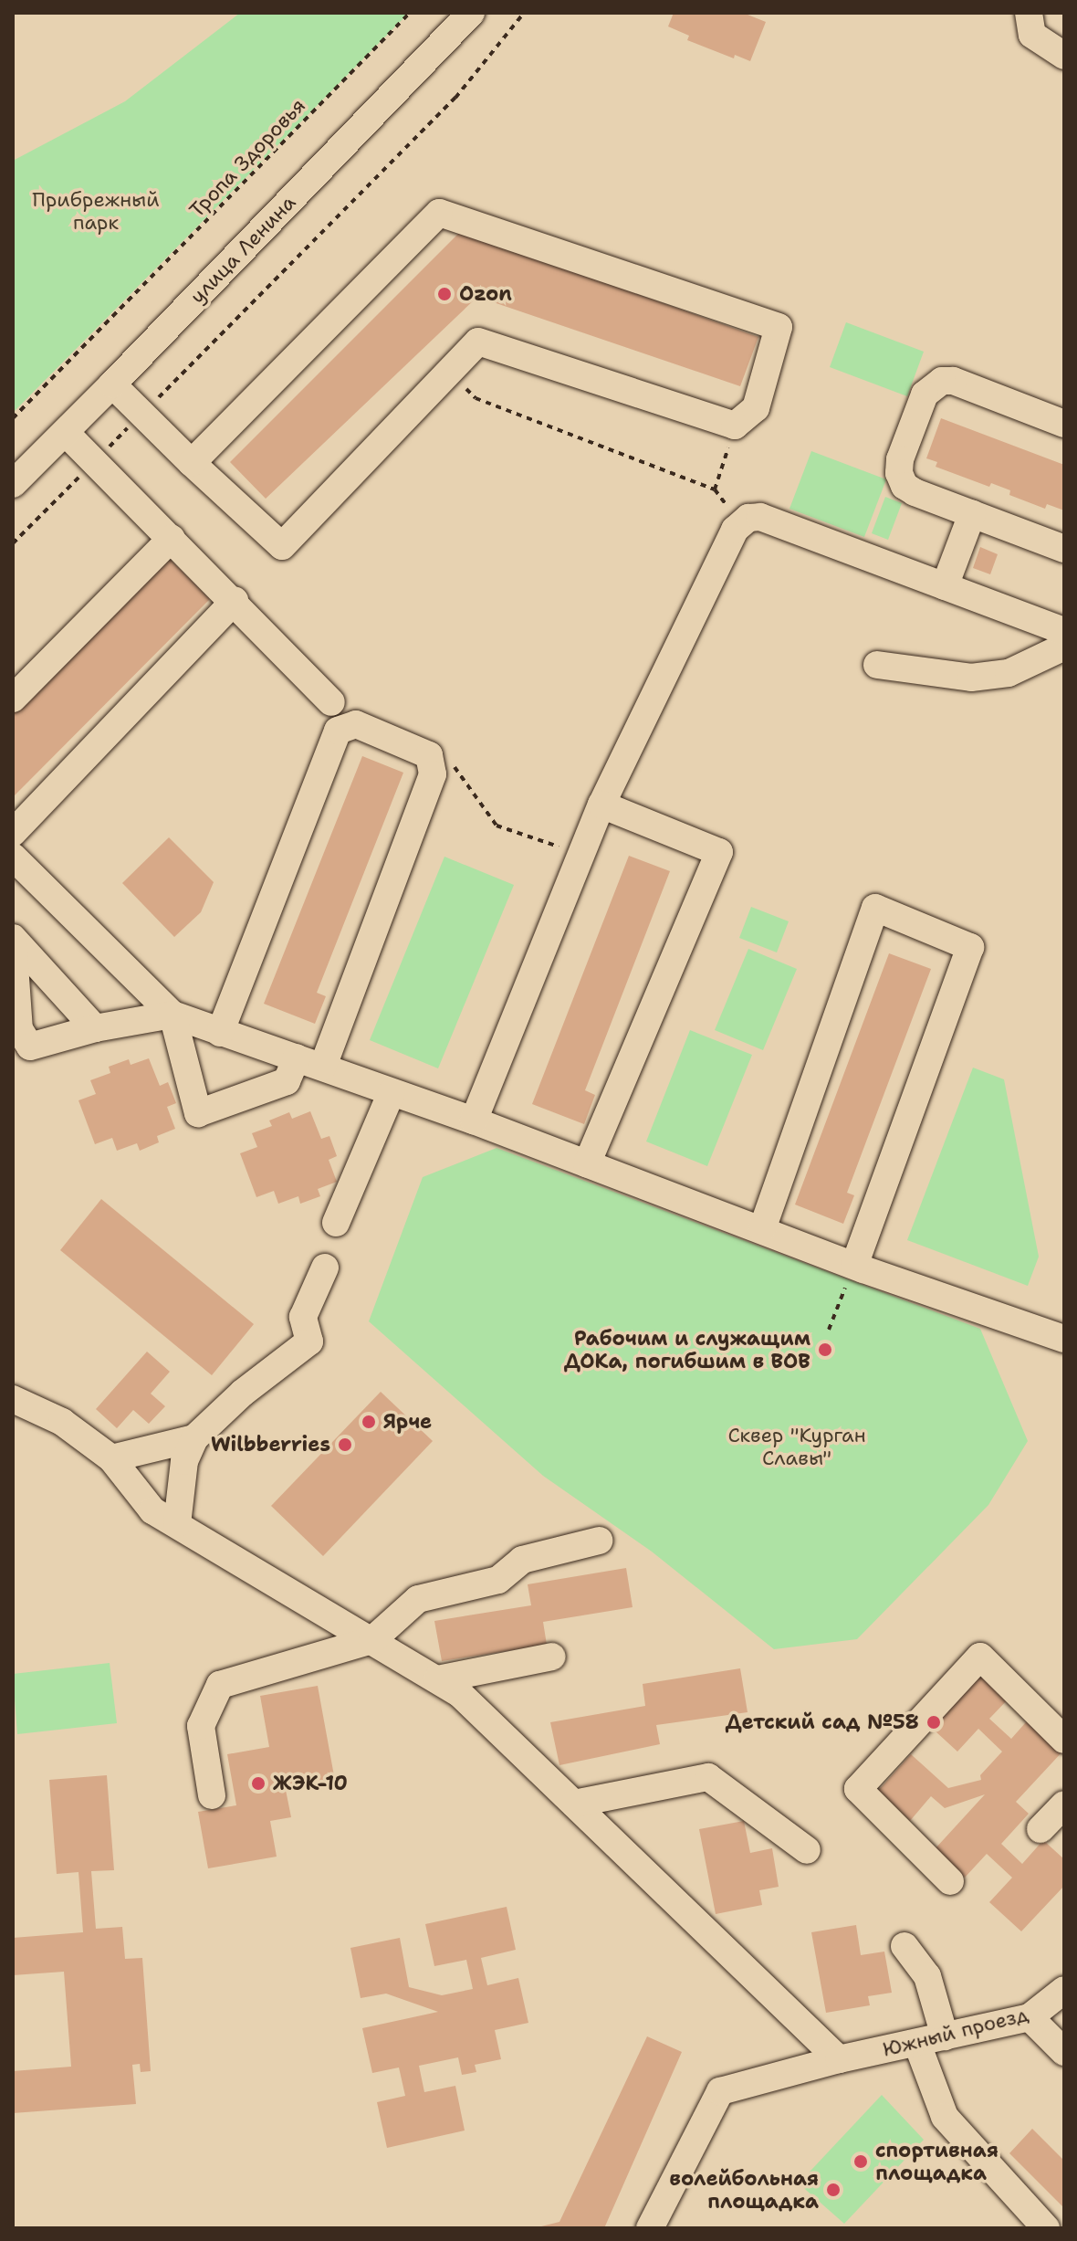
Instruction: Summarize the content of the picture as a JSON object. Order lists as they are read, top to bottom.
{
  "streets": {
    "street": ["улица Ленина", "Южный проезд"],
    "path": ["Тропа Здоровья"]
  },
  "parks": ["Прибрежный парк", "Сквер \"Курган Славы\""],
  "places": [
    "Ozon",
    "Рабочим и служащим ДОКа, погибшим в ВОВ",
    "Ярче",
    "Wilbberries",
    "Детский сад №58",
    "ЖЭК-10",
    "спортивная площадка",
    "волейбольная площадка"
  ]
}
